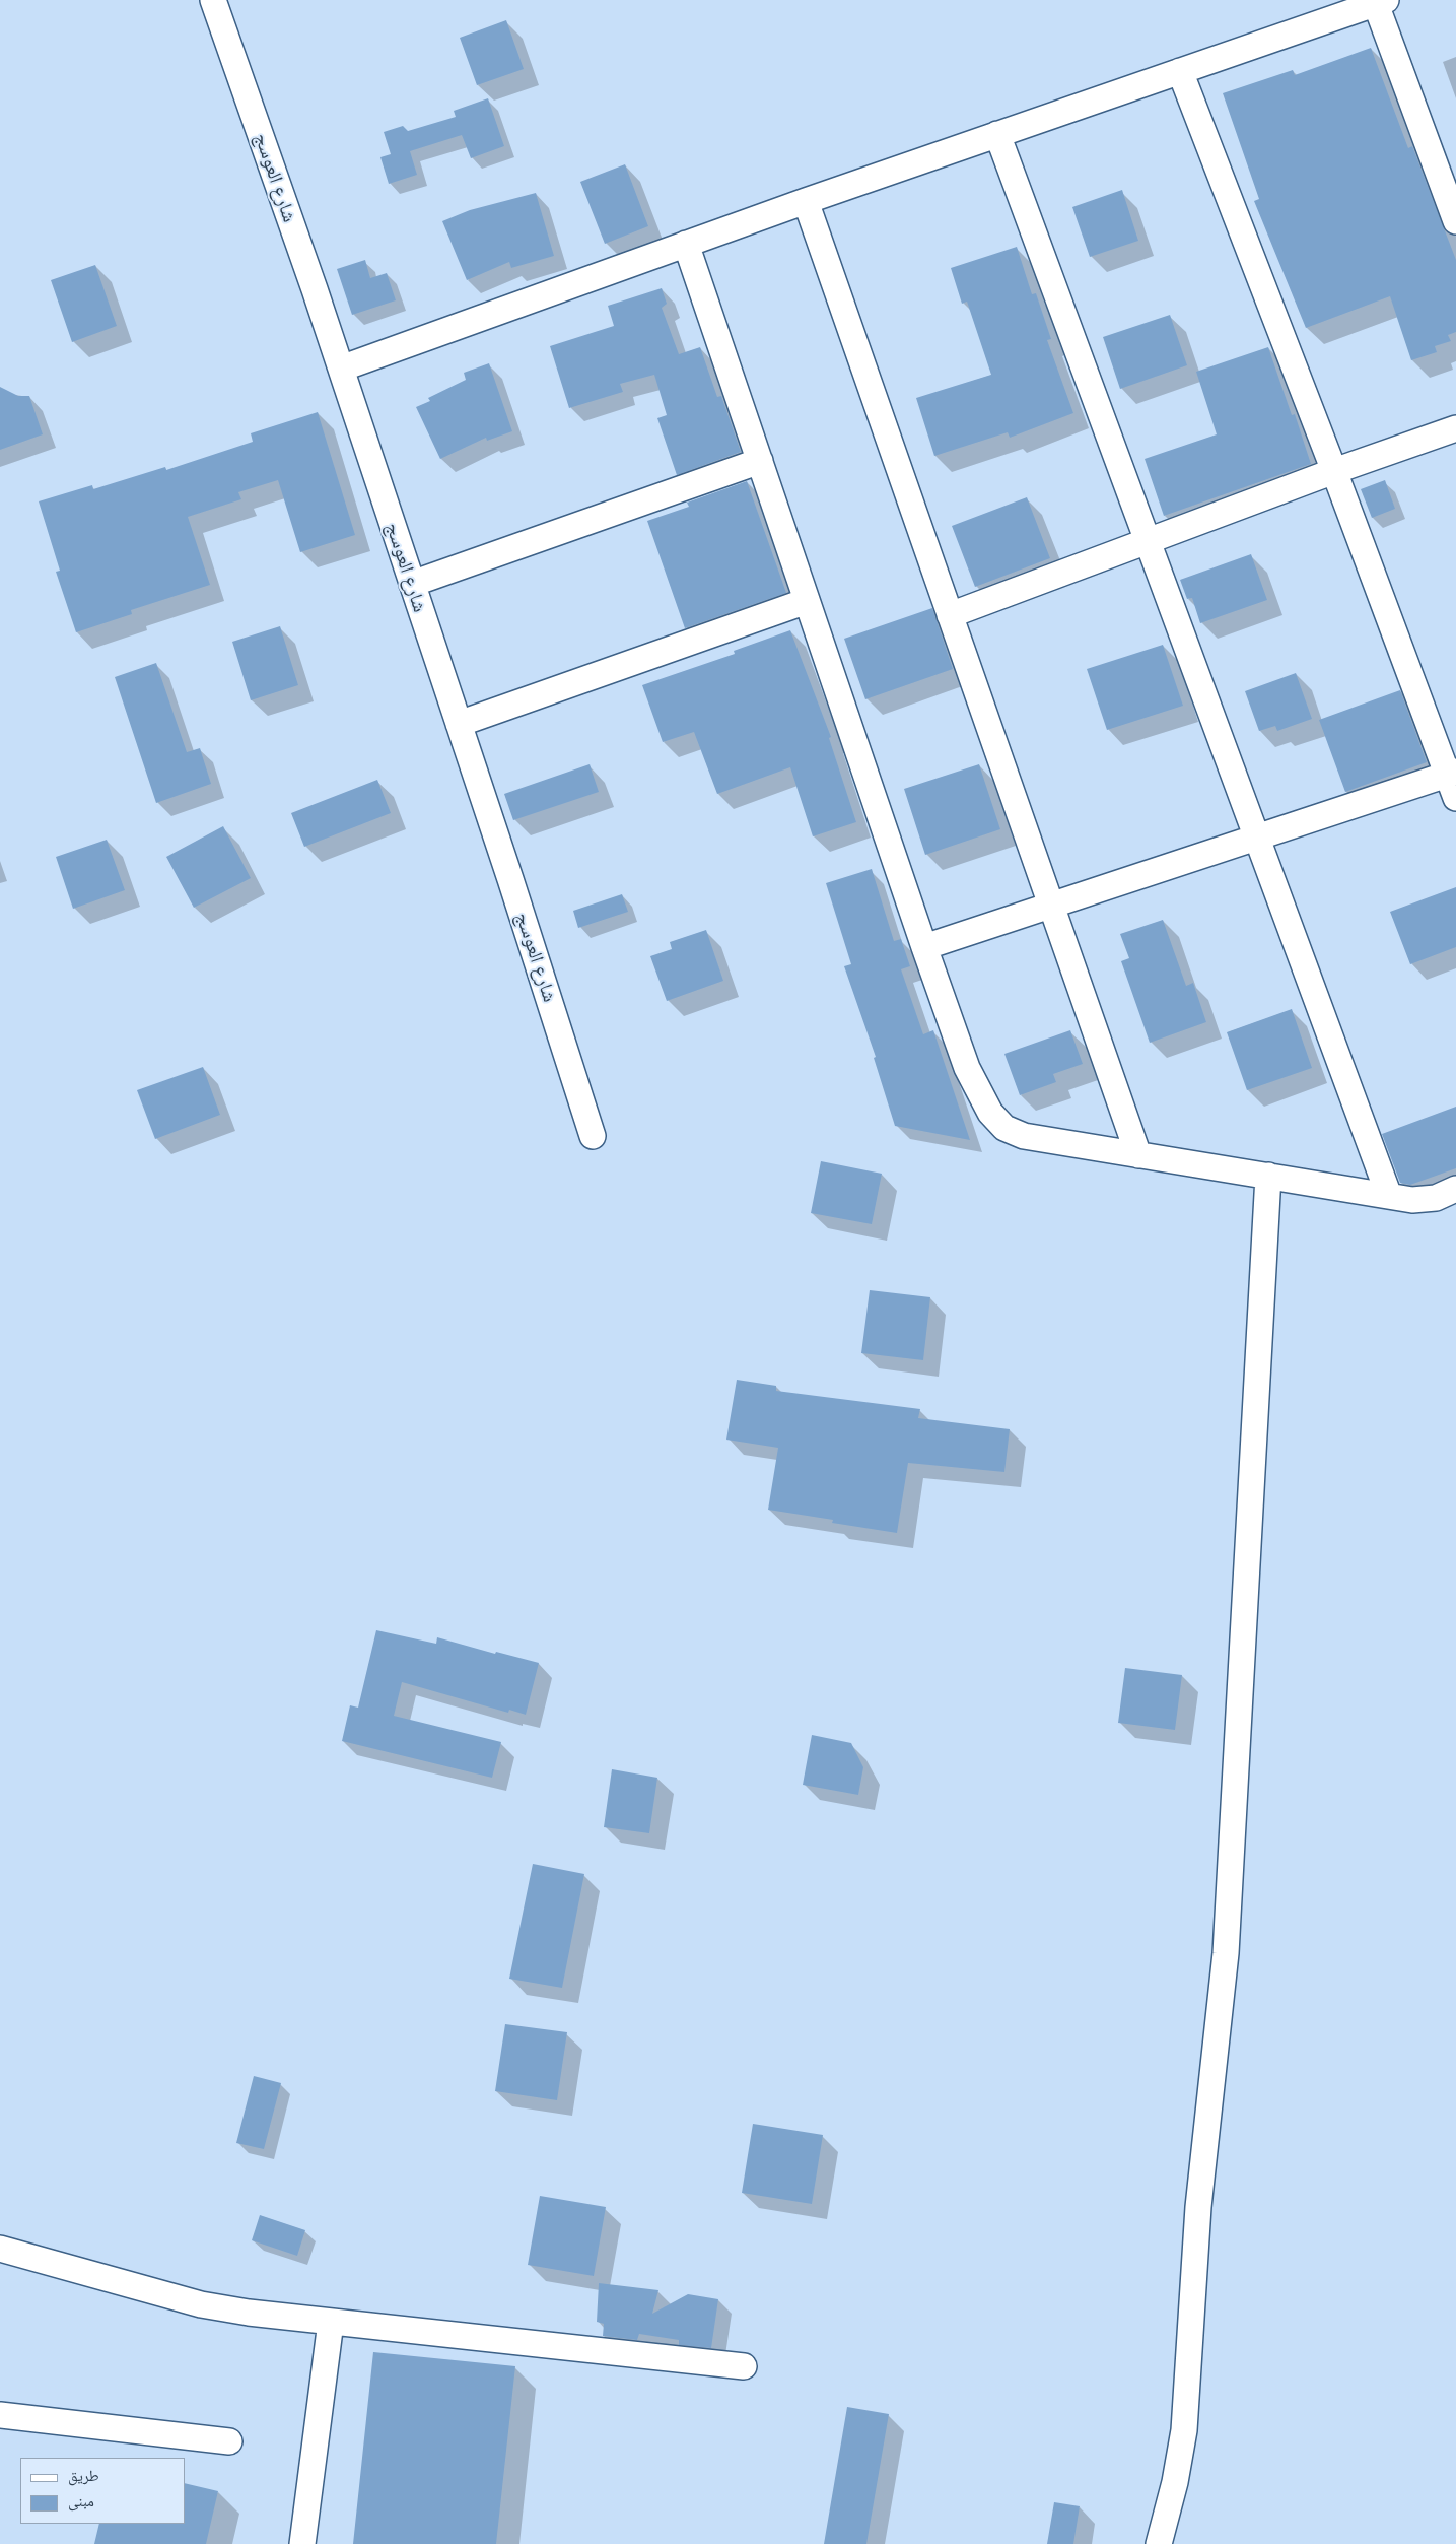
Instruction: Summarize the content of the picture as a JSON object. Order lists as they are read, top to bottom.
{
  "streets": {
    "street": ["شارع العوسج"]
  },
  "legend": ["طريق", "مبنى"]
}
